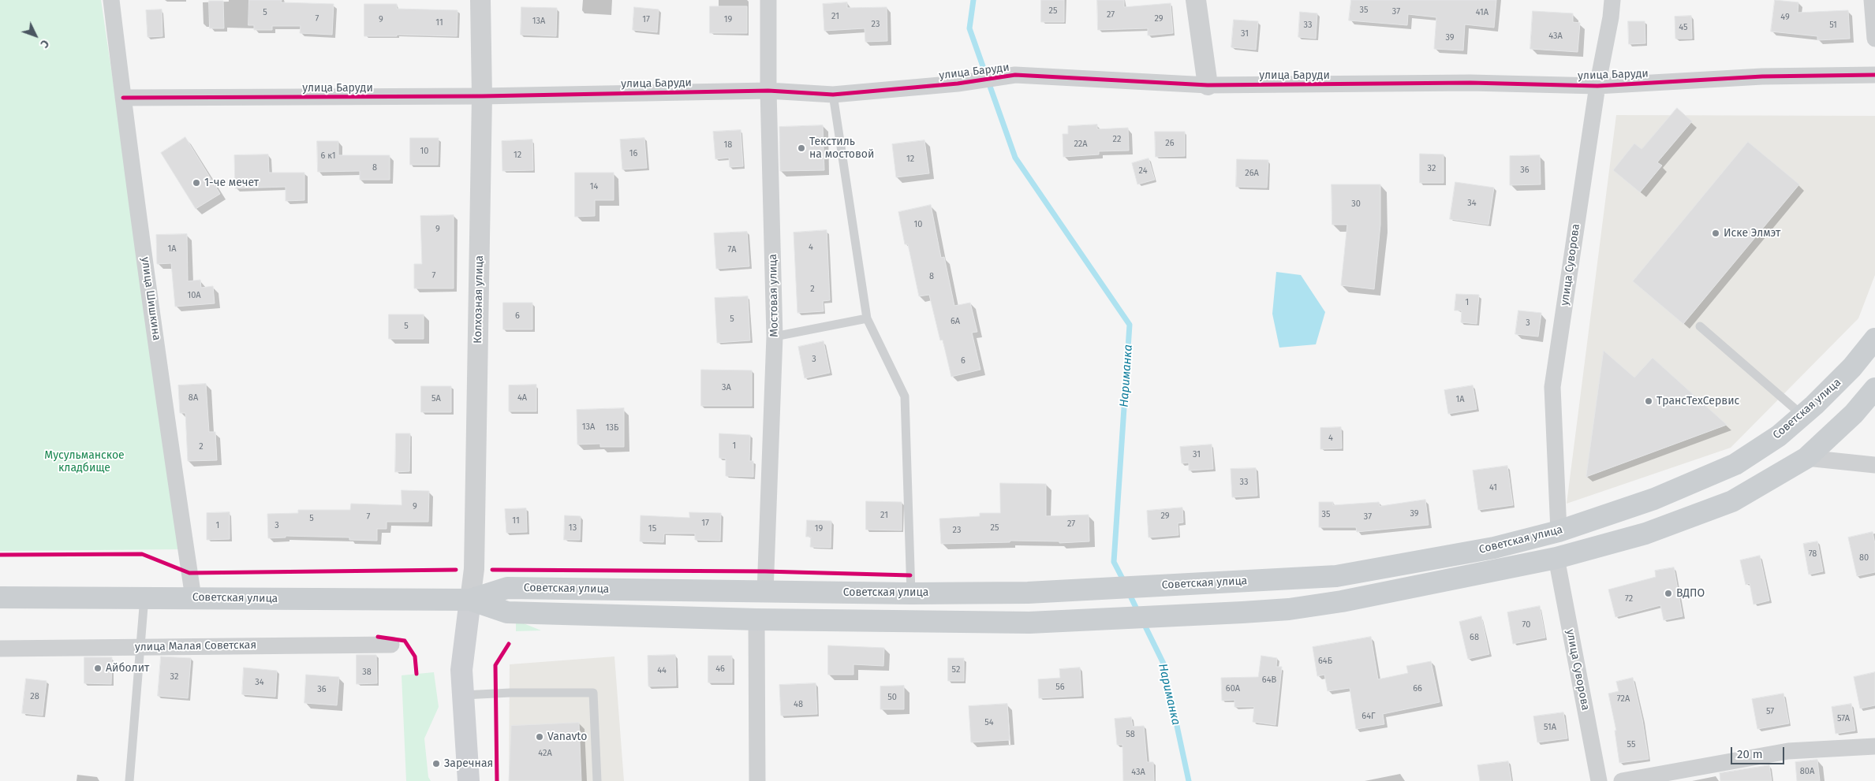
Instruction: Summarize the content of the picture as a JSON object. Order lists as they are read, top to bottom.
{
  "streets": {
    "main road": ["Советская улица"],
    "street": [
      "улица Баруди",
      "улица Суворова",
      "Мостовая улица",
      "улица Шишкина",
      "Колхозная улица",
      "улица Малая Советская"
    ]
  },
  "crossings": [
    ["улица Баруди", "улица Суворова"],
    ["улица Баруди", "Мостовая улица"],
    ["улица Баруди", "улица Шишкина"],
    ["улица Баруди", "Колхозная улица"],
    ["улица Суворова", "Советская улица"],
    ["Мостовая улица", "Советская улица"],
    ["улица Шишкина", "Советская улица"],
    ["Колхозная улица", "Советская улица"]
  ],
  "water": ["Нариманка"],
  "parks": ["Мусульманское кладбище"],
  "places": [
    "Текстиль на мостовой",
    "1-че мечет",
    "Иске Элмэт",
    "ТрансТехСервис",
    "ВДПО",
    "Айболит",
    "Vanavto",
    "Заречная"
  ],
  "house_numbers": [
    "35",
    "25",
    "37",
    "5",
    "41А",
    "27",
    "21",
    "49",
    "7",
    "29",
    "9",
    "17",
    "19",
    "13А",
    "11",
    "23",
    "33",
    "51",
    "45",
    "31",
    "43А",
    "39",
    "22",
    "26",
    "22А",
    "18",
    "10",
    "16",
    "12",
    "6 к1",
    "12",
    "8",
    "32",
    "36",
    "24",
    "26А",
    "14",
    "34",
    "30",
    "10",
    "9",
    "4",
    "1А",
    "7А",
    "7",
    "8",
    "2",
    "10А",
    "1",
    "6",
    "5",
    "6А",
    "3",
    "5",
    "3",
    "6",
    "3А",
    "8А",
    "4А",
    "5А",
    "1А",
    "13А",
    "13Б",
    "4",
    "1",
    "2",
    "31",
    "33",
    "41",
    "9",
    "39",
    "35",
    "21",
    "29",
    "7",
    "37",
    "5",
    "11",
    "17",
    "27",
    "1",
    "3",
    "13",
    "25",
    "15",
    "19",
    "23",
    "78",
    "80",
    "72",
    "70",
    "68",
    "64Б",
    "46",
    "52",
    "44",
    "38",
    "32",
    "64В",
    "34",
    "56",
    "60А",
    "66",
    "36",
    "28",
    "50",
    "72А",
    "48",
    "57",
    "64Г",
    "57А",
    "54",
    "51А",
    "58",
    "55",
    "42А",
    "80А",
    "43А"
  ],
  "scale_bar": "20 m",
  "north": "bottom right"
}
